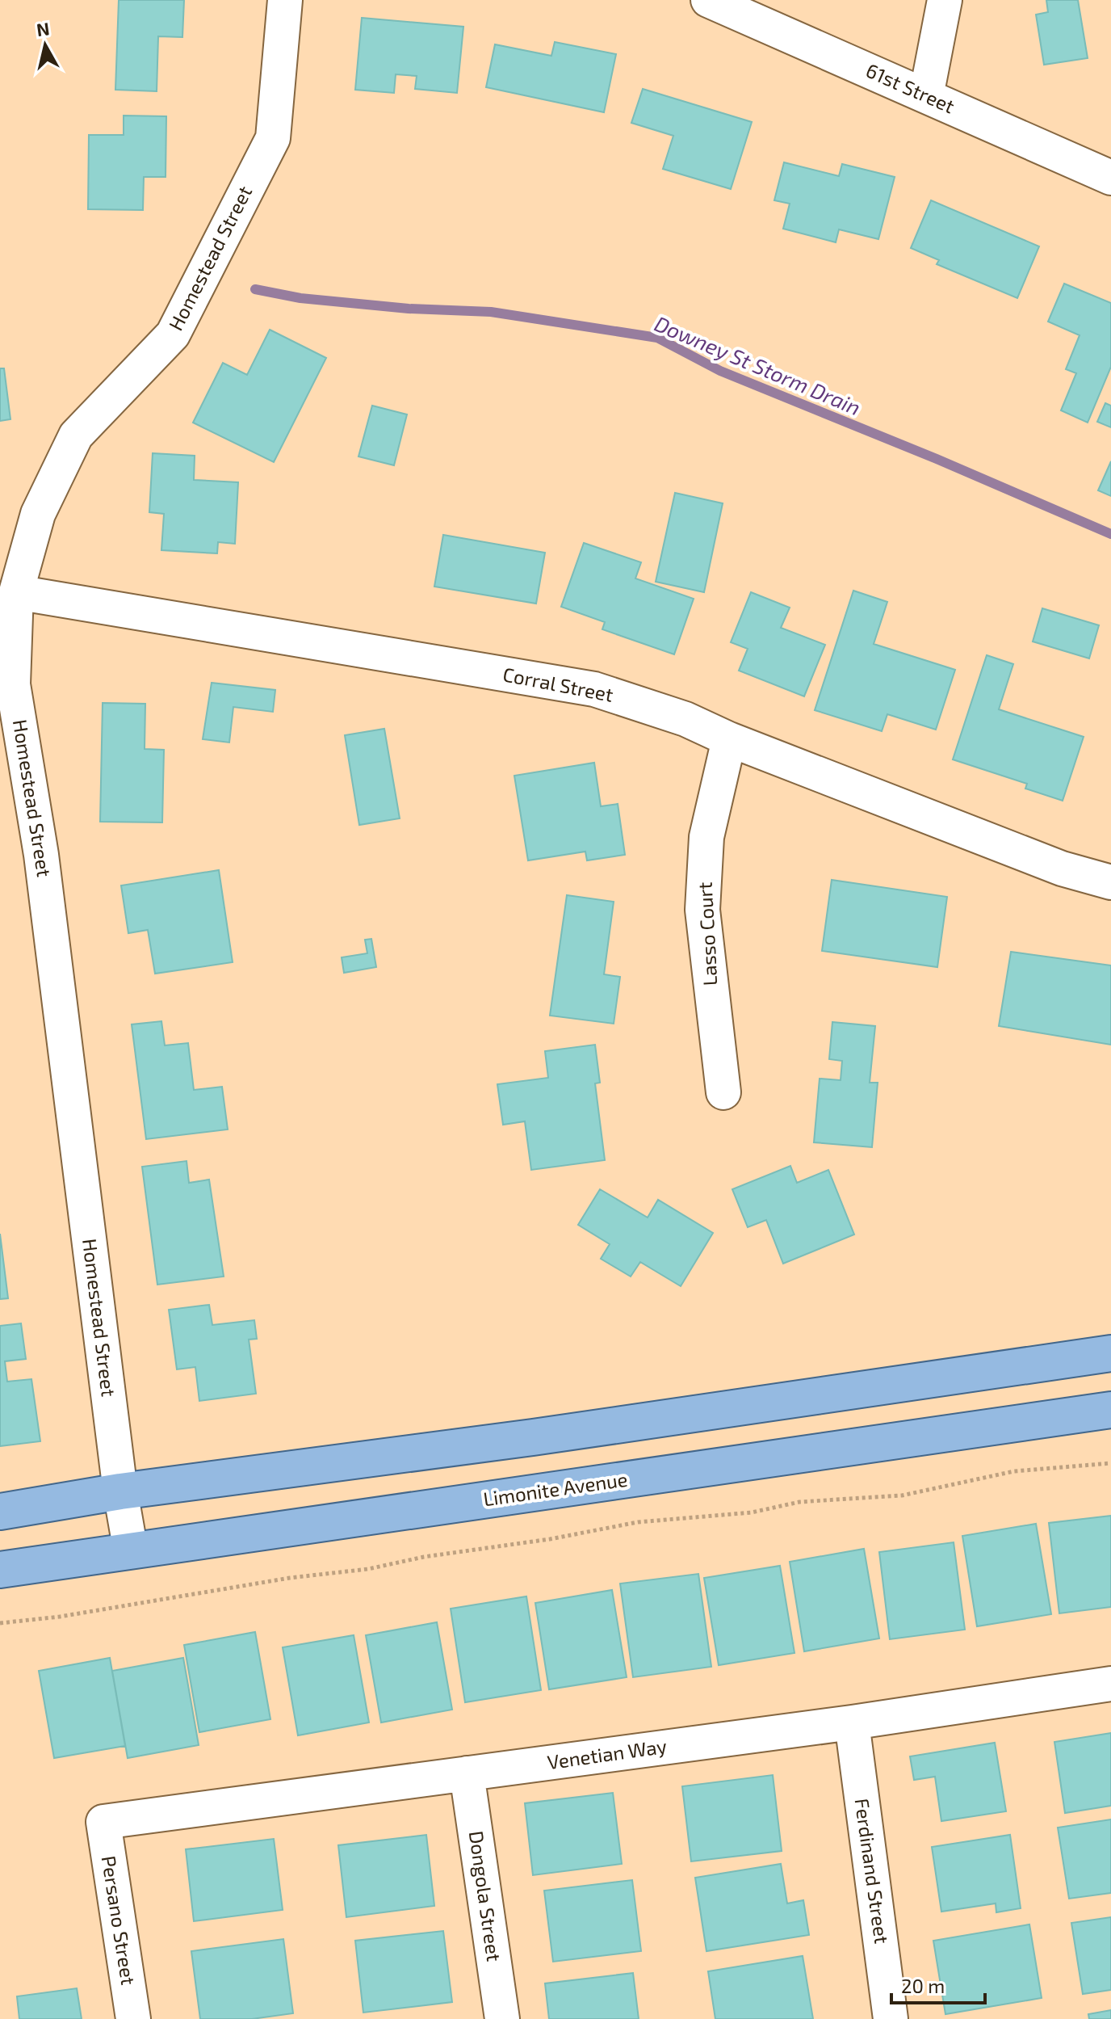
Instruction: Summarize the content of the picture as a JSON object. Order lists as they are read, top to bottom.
{
  "streets": {
    "main road": ["Limonite Avenue"],
    "street": [
      "61st Street",
      "Homestead Street",
      "Corral Street",
      "Lasso Court",
      "Venetian Way",
      "Ferdinand Street",
      "Dongola Street",
      "Persano Street"
    ]
  },
  "crossings": [
    ["Homestead Street", "Corral Street"],
    ["Homestead Street", "Limonite Avenue"],
    ["Corral Street", "Lasso Court"],
    ["Venetian Way", "Ferdinand Street"],
    ["Venetian Way", "Dongola Street"],
    ["Venetian Way", "Persano Street"]
  ],
  "water": ["Downey St Storm Drain"],
  "scale_bar": "20 m",
  "north": "top"
}
